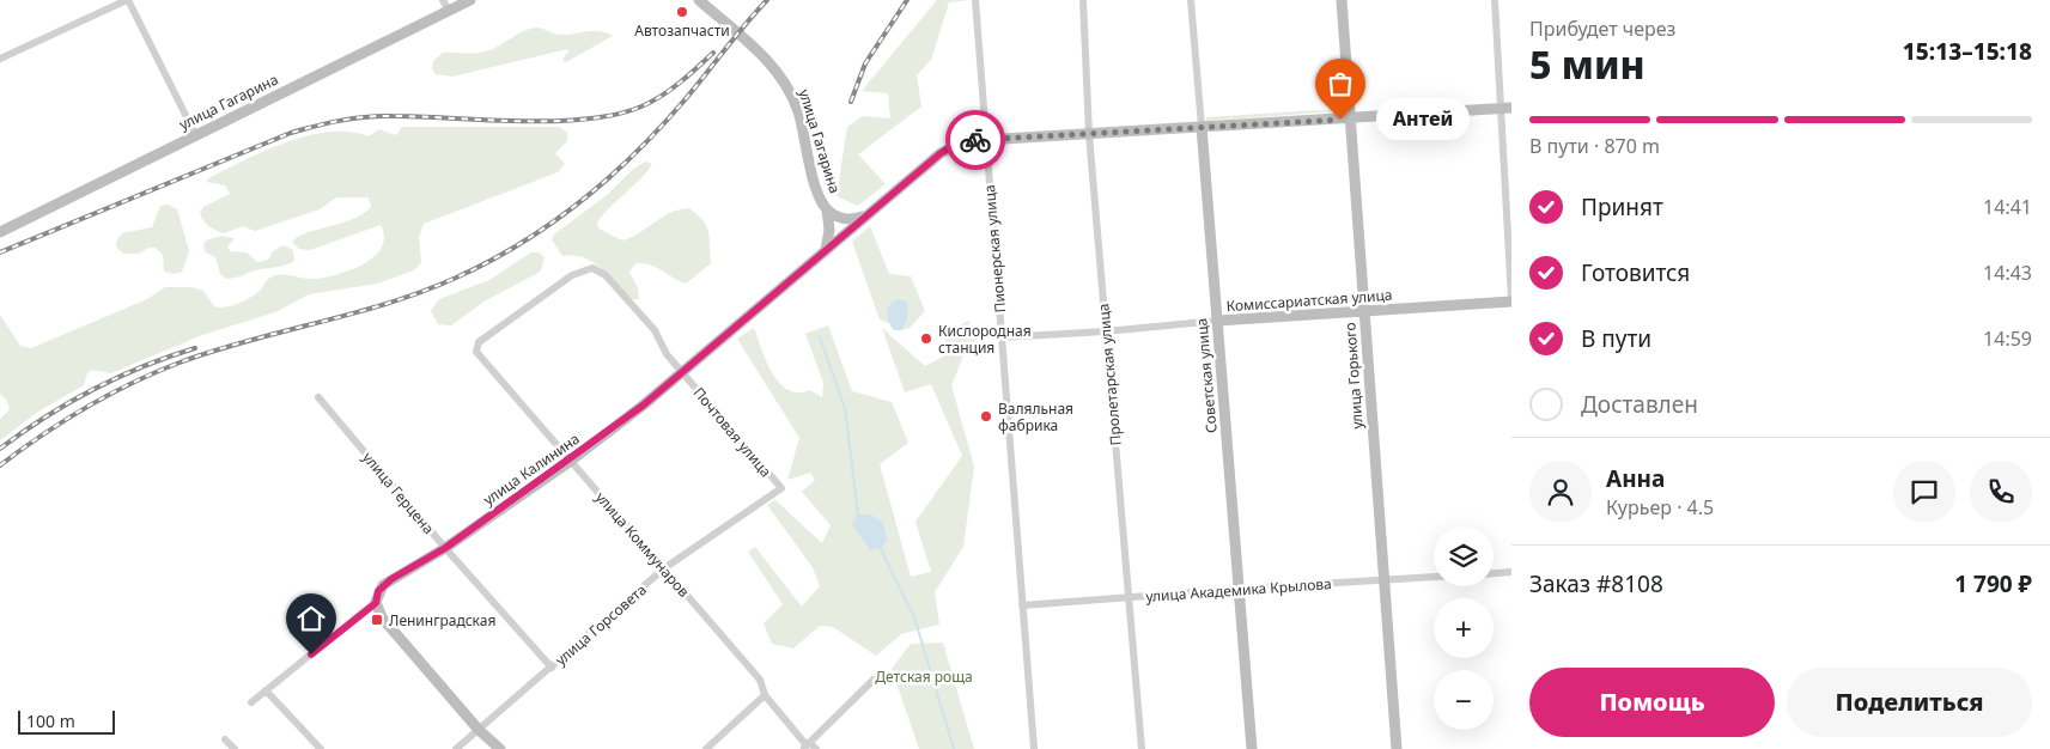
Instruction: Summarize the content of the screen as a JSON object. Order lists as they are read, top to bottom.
{
  "streets": {
    "street": [
      "улица Гагарина",
      "Пионерская улица",
      "Комиссариатская улица",
      "Пролетарская улица",
      "Советская улица",
      "улица Горького",
      "Почтовая улица",
      "улица Калинина",
      "улица Герцена",
      "улица Коммунаров",
      "улица Академика Крылова",
      "улица Горсовета"
    ]
  },
  "crossings": [
    ["улица Гагарина", "улица Калинина"],
    ["Пионерская улица", "Комиссариатская улица"],
    ["Пионерская улица", "улица Калинина"],
    ["Пионерская улица", "улица Академика Крылова"],
    ["Комиссариатская улица", "Пролетарская улица"],
    ["Комиссариатская улица", "Советская улица"],
    ["Комиссариатская улица", "улица Горького"],
    ["Пролетарская улица", "улица Калинина"],
    ["Пролетарская улица", "улица Академика Крылова"],
    ["Советская улица", "улица Калинина"],
    ["Советская улица", "улица Академика Крылова"],
    ["улица Горького", "улица Калинина"],
    ["улица Горького", "улица Академика Крылова"],
    ["Почтовая улица", "улица Калинина"],
    ["Почтовая улица", "улица Коммунаров"],
    ["Почтовая улица", "улица Горсовета"],
    ["улица Калинина", "улица Герцена"],
    ["улица Калинина", "улица Коммунаров"],
    ["улица Герцена", "улица Горсовета"],
    ["улица Коммунаров", "улица Горсовета"]
  ],
  "parks": ["Детская роща"],
  "places": {
    "other": [
      "Автозапчасти",
      "Антей",
      "Кислородная станция",
      "Валяльная фабрика"
    ],
    "transit": ["Ленинградская"]
  },
  "scale_bar": "100 m",
  "page": {
    "heading": ["5 мин", "Прибудет через", "15:13–15:18"],
    "panel": [
      "Анна",
      "Курьер · 4.5",
      "Заказ #8108",
      "1 790 ₽"
    ],
    "bubble": "Антей",
    "bar": "В пути · 870 m",
    "list": [
      ["Принят", "14:41"],
      ["Готовится", "14:43"],
      ["В пути", "14:59"],
      "Доставлен"
    ],
    "map_buttons": ["+", "−"],
    "buttons": ["Помощь", "Поделиться"],
    "scale": "100 m"
  }
}
